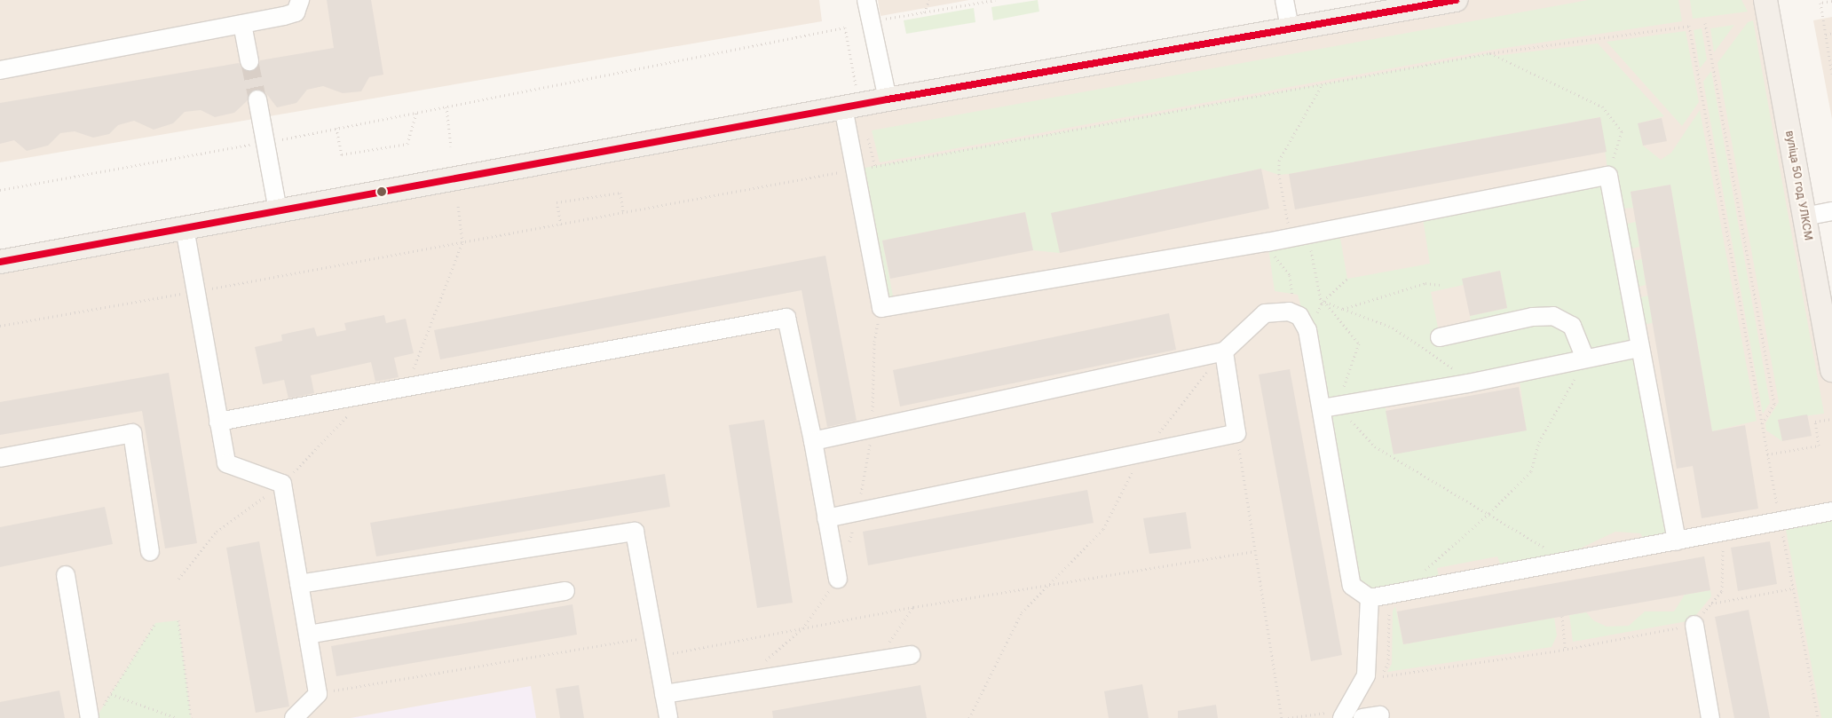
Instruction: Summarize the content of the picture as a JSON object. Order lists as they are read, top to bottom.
{
  "streets": {
    "main road": ["вуліца 50 год УЛКСМ"]
  }
}
